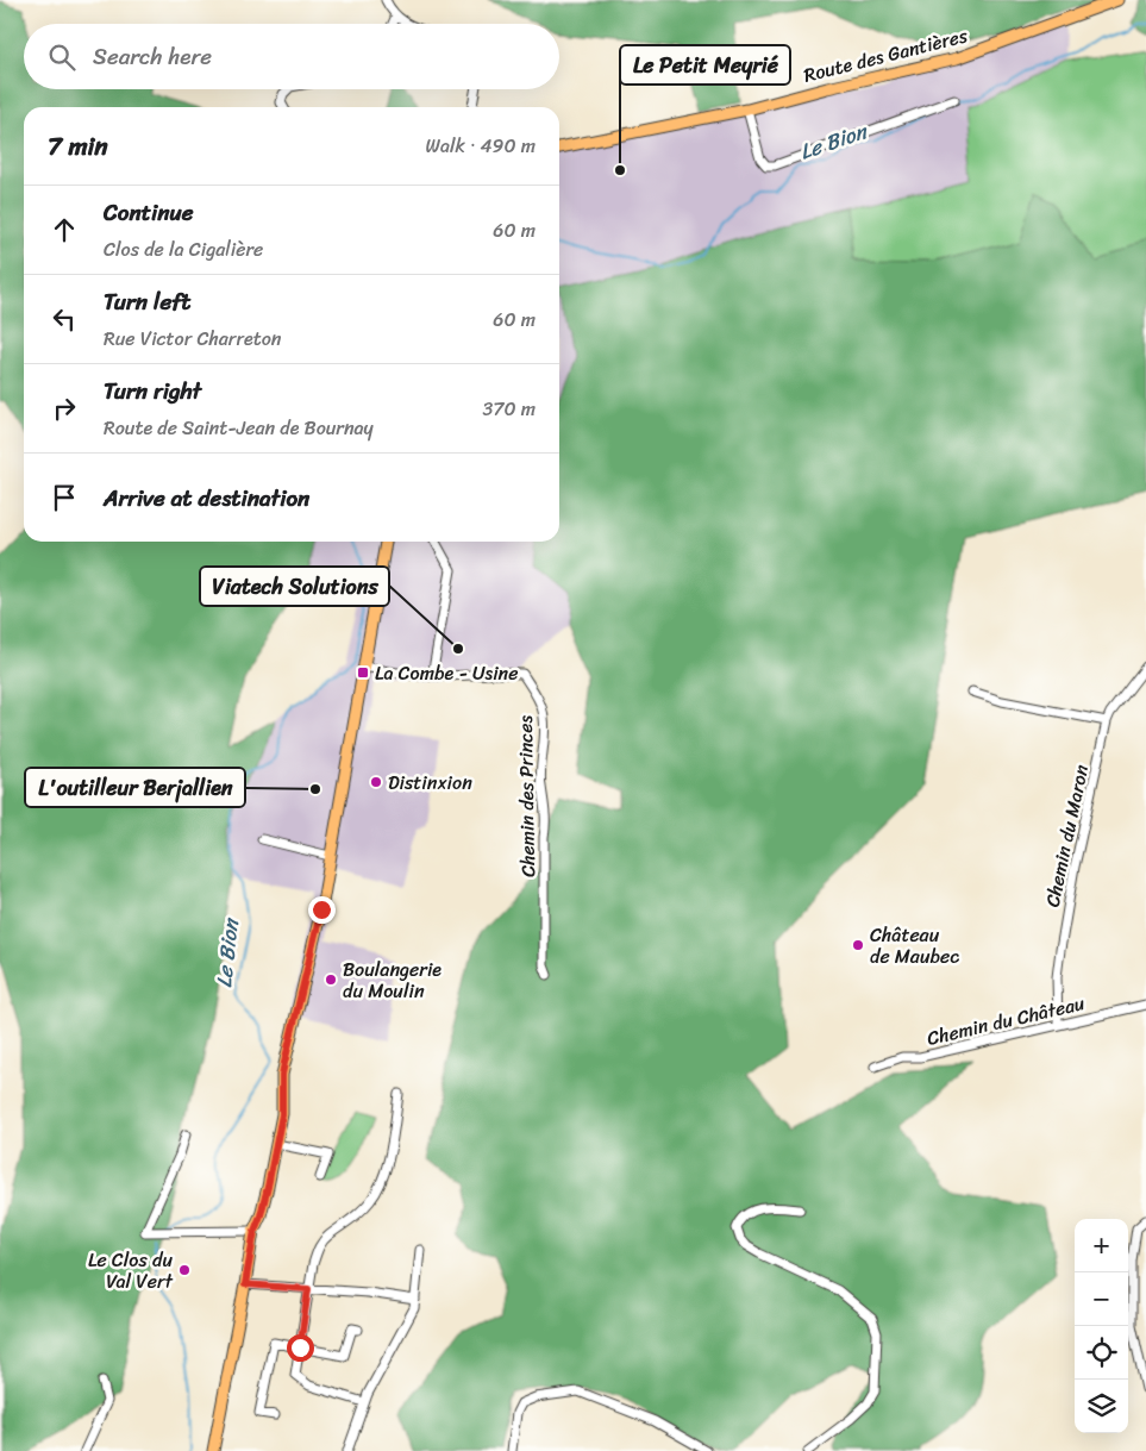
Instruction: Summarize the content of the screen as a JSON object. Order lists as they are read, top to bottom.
{
  "streets": {
    "main road": ["Route des Gantières"],
    "street": ["Chemin des Princes", "Chemin du Maron", "Chemin du Château"]
  },
  "crossings": [
    ["Chemin du Maron", "Chemin du Château"]
  ],
  "water": ["Le Bion"],
  "places": {
    "other": [
      "Le Petit Meyrié",
      "Viatech Solutions",
      "Distinxion",
      "L'outilleur Berjallien",
      "Château de Maubec",
      "Boulangerie du Moulin",
      "Le Clos du Val Vert"
    ],
    "transit": ["La Combe - Usine"]
  },
  "page": {
    "search": "Search here",
    "heading": ["7 min", "Walk · 490 m"],
    "list": [
      ["Continue", "Clos de la Cigalière", "60 m"],
      ["Turn left", "Rue Victor Charreton", "60 m"],
      ["Turn right", "Route de Saint-Jean de Bournay", "370 m"],
      "Arrive at destination"
    ],
    "map_buttons": ["+", "−"]
  }
}
